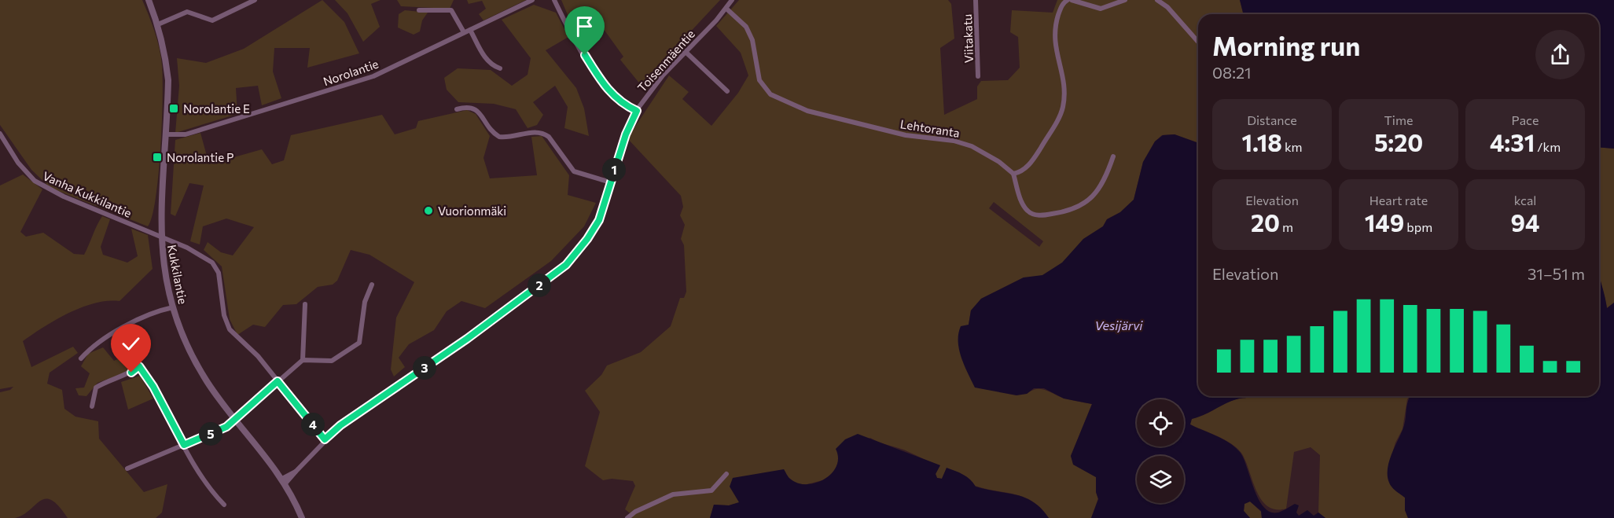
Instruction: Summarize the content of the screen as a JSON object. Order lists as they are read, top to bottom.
{
  "streets": {
    "street": [
      "Viitakatu",
      "Toisenmäentie",
      "Norolantie",
      "Lehtoranta",
      "Vanha Kukkilantie",
      "Kukkilantie"
    ]
  },
  "crossings": [
    ["Toisenmäentie", "Lehtoranta"],
    ["Toisenmäentie", "Vanha Kukkilantie"],
    ["Toisenmäentie", "Kukkilantie"],
    ["Norolantie", "Kukkilantie"],
    ["Vanha Kukkilantie", "Kukkilantie"]
  ],
  "water": ["Vesijärvi"],
  "places": {
    "transit": ["Norolantie E", "Norolantie P"],
    "other": ["Vuorionmäki"]
  },
  "page": {
    "heading": ["Morning run", "08:21"],
    "stats": [
      ["Distance", "1.18 km"],
      ["Time", "5:20"],
      ["Pace", "4:31 /km"],
      ["Elevation", "20 m"],
      ["Heart rate", "149 bpm"],
      ["kcal", "94"]
    ],
    "pins": [
      "1",
      "2",
      "3",
      "4",
      "5"
    ],
    "chart": ["Elevation", "31–51 m"]
  }
}
